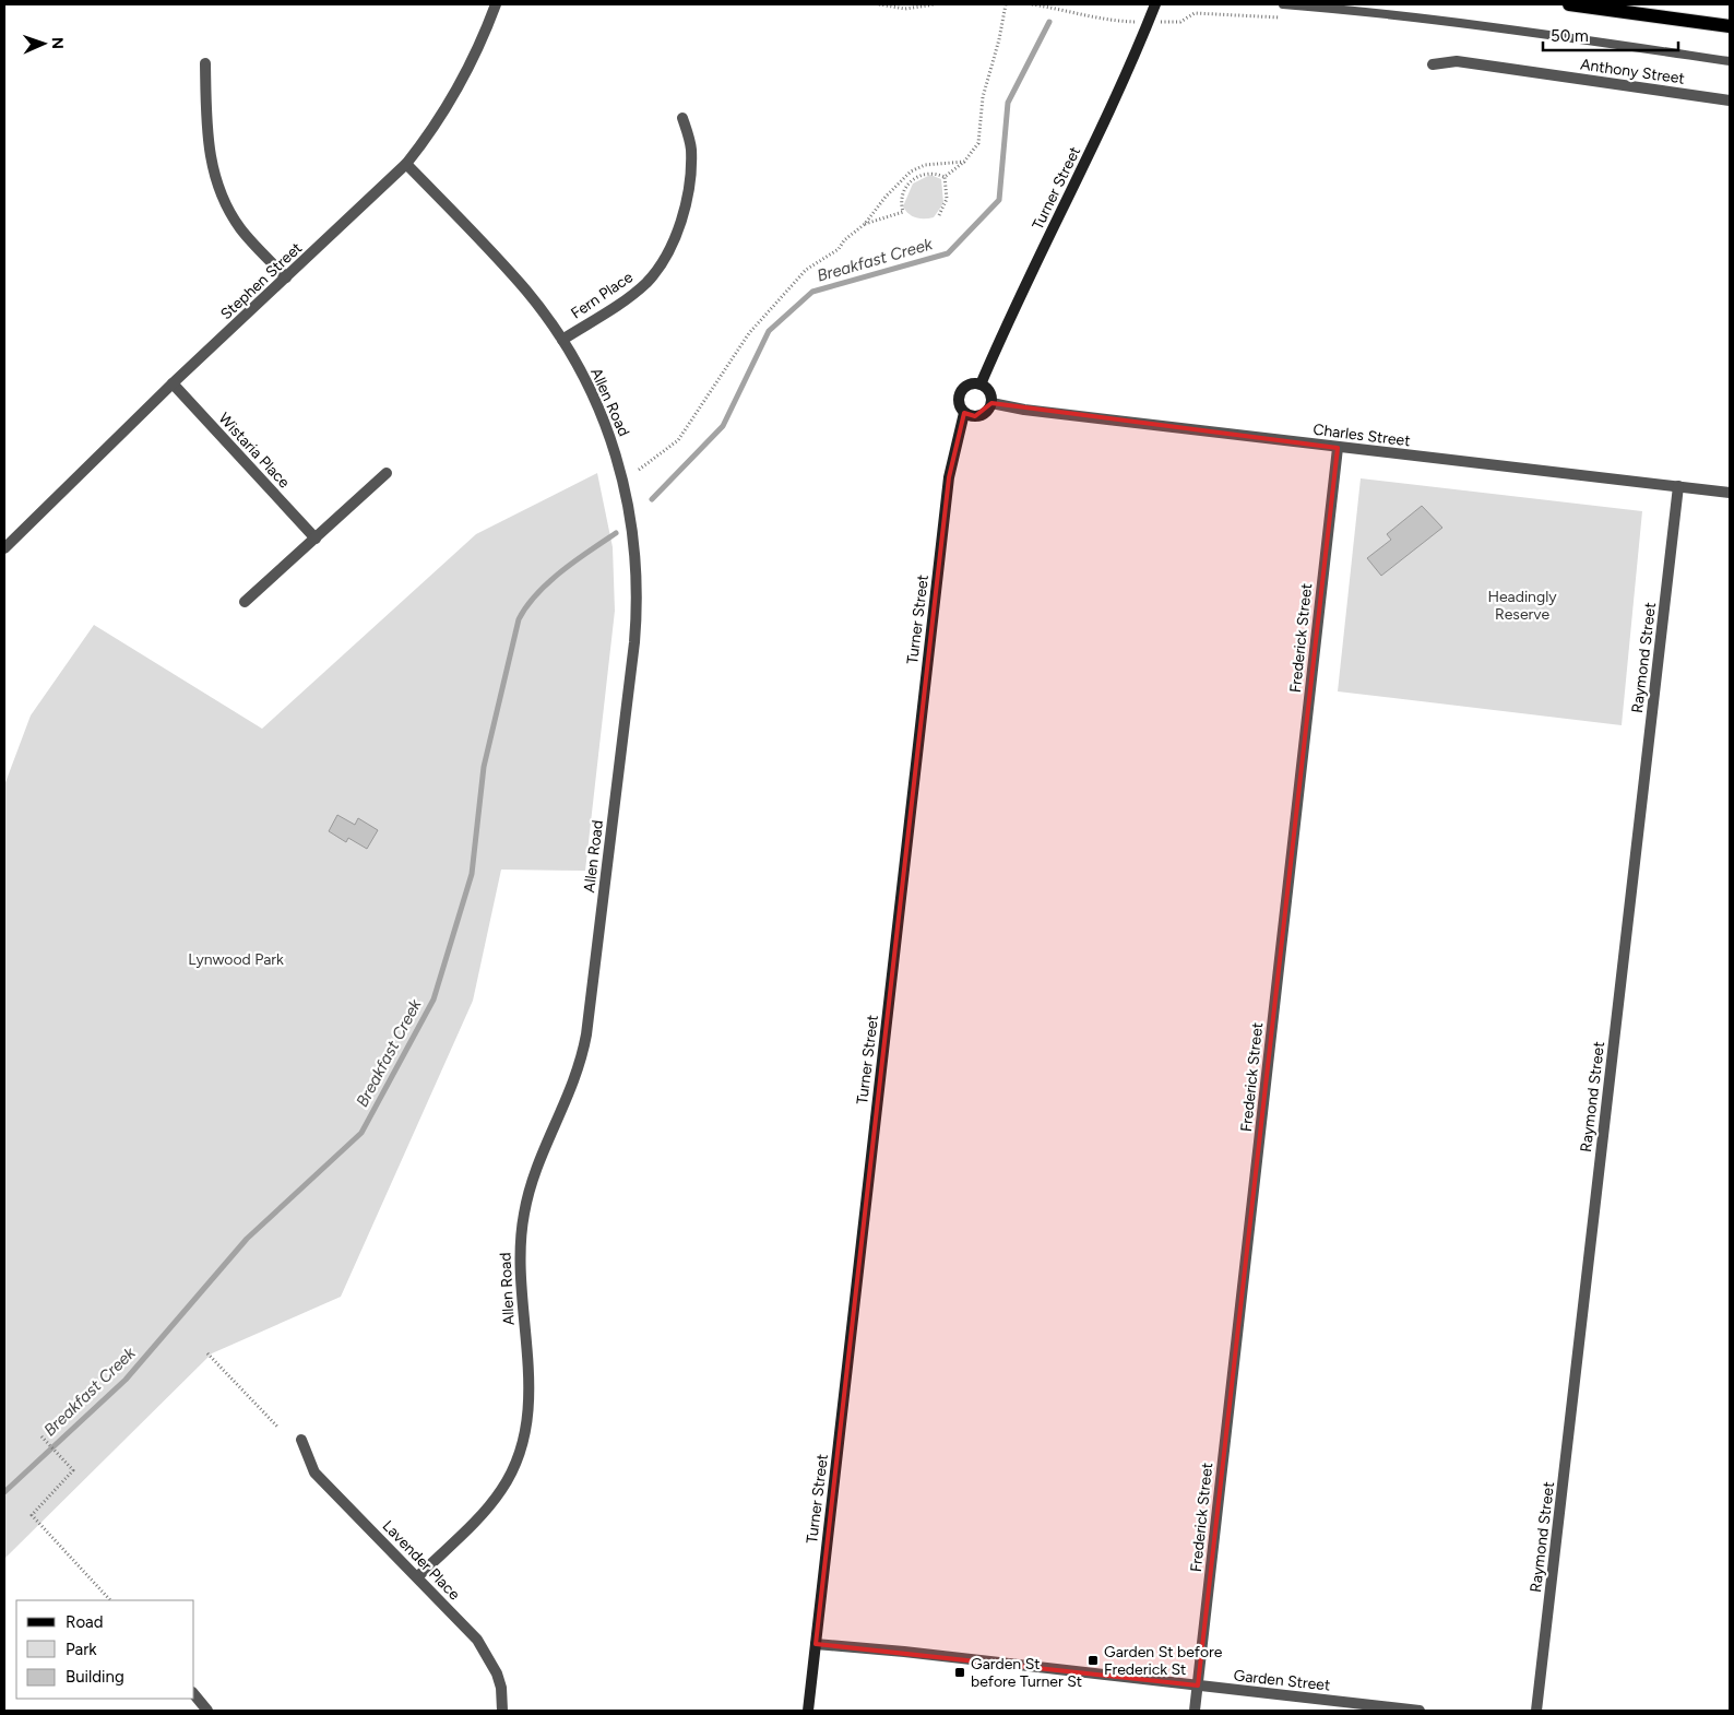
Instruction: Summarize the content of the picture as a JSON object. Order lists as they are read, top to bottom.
{
  "streets": {
    "street": [
      "Anthony Street",
      "Turner Street",
      "Stephen Street",
      "Fern Place",
      "Allen Road",
      "Charles Street",
      "Wistaria Place",
      "Frederick Street",
      "Raymond Street",
      "Lavender Place",
      "Garden Street"
    ]
  },
  "crossings": [
    ["Turner Street", "Charles Street"],
    ["Turner Street", "Garden Street"],
    ["Stephen Street", "Allen Road"],
    ["Stephen Street", "Wistaria Place"],
    ["Fern Place", "Allen Road"],
    ["Allen Road", "Lavender Place"],
    ["Charles Street", "Frederick Street"],
    ["Charles Street", "Raymond Street"],
    ["Frederick Street", "Garden Street"]
  ],
  "water": ["Breakfast Creek"],
  "parks": ["Headingly Reserve", "Lynwood Park"],
  "places": {
    "transit": ["Garden St before Frederick St", "Garden St before Turner St"]
  },
  "legend": ["Road", "Park", "Building"],
  "scale_bar": "50 m",
  "north": "right"
}
